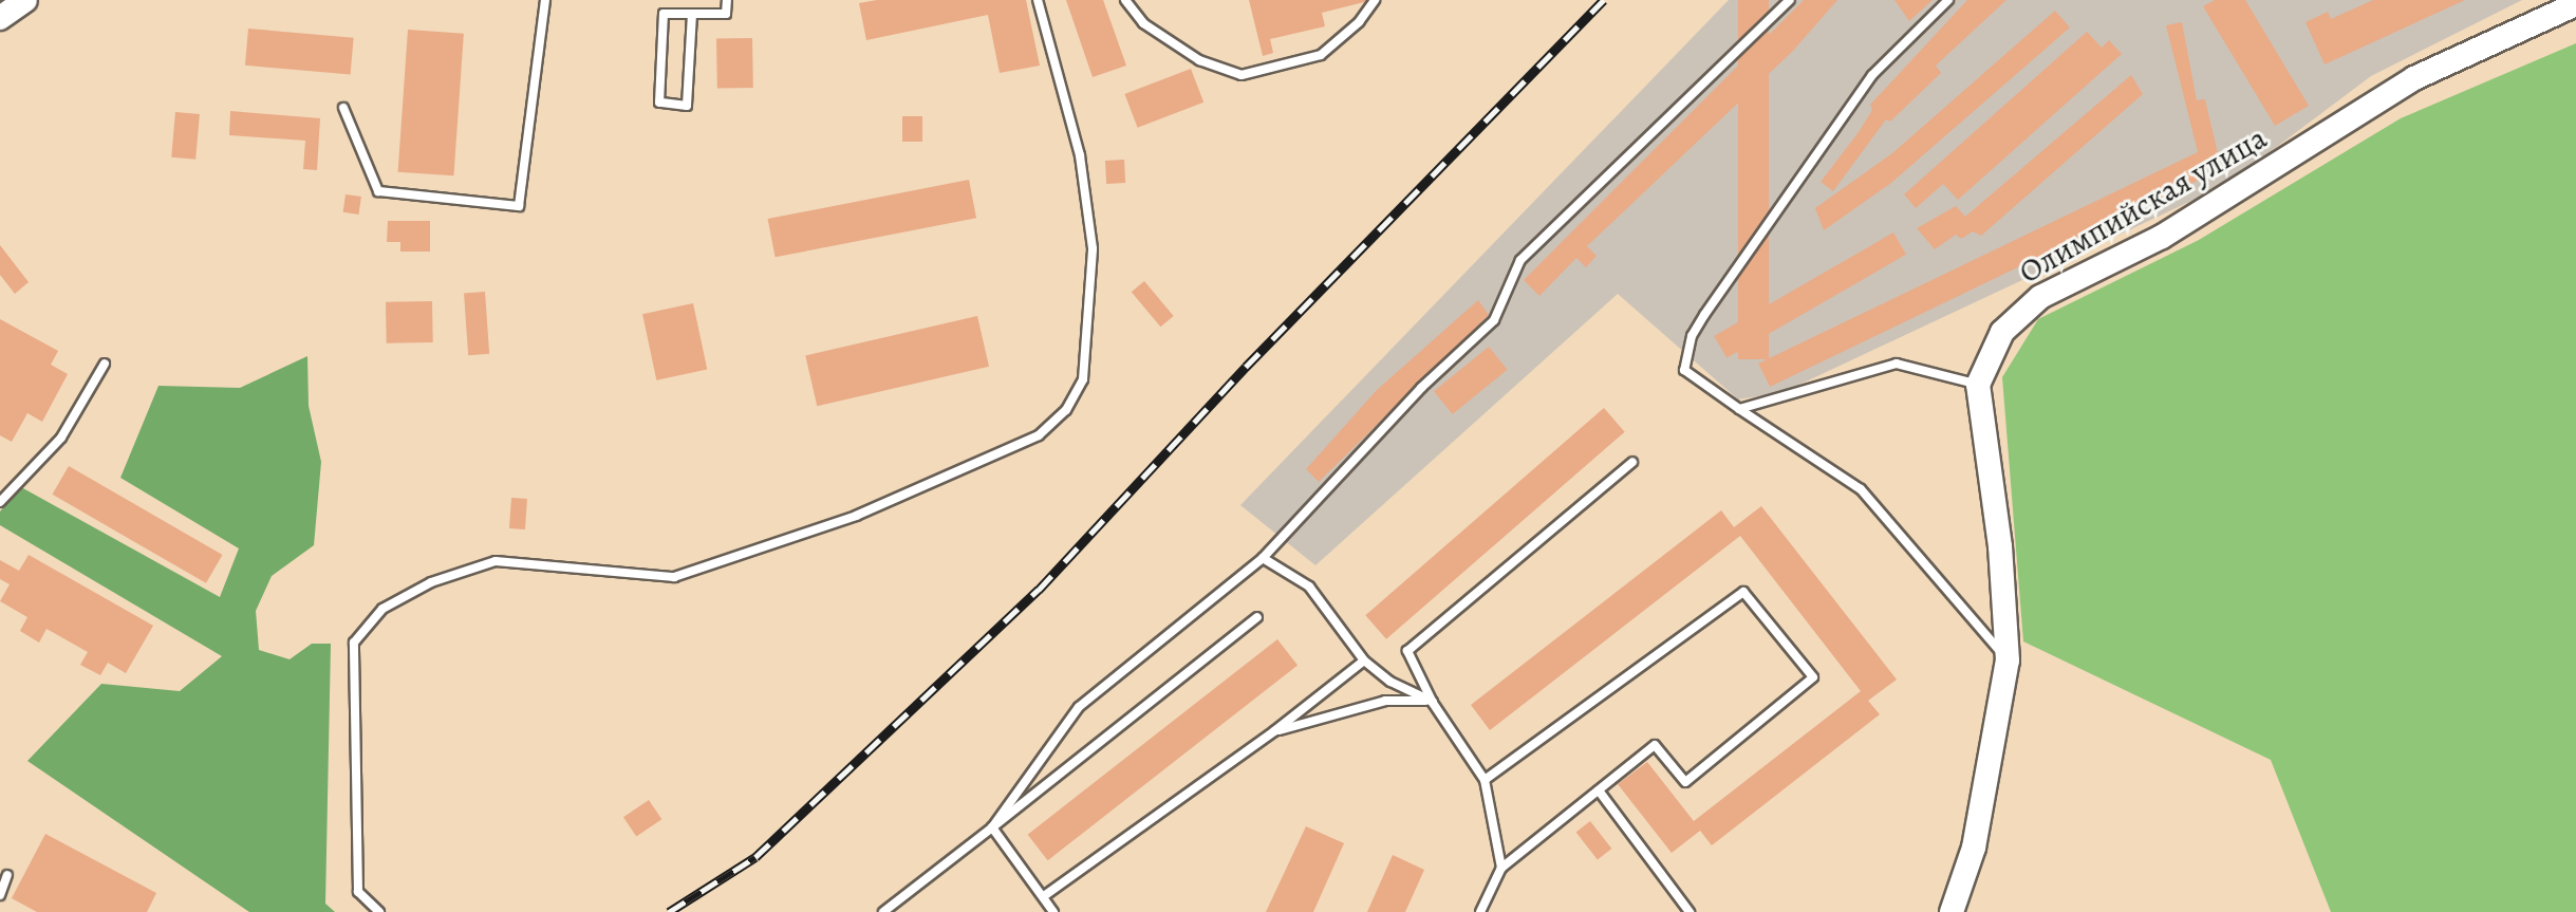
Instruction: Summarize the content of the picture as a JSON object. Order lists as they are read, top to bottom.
{
  "streets": {
    "street": ["Олимпийская улица"]
  }
}
